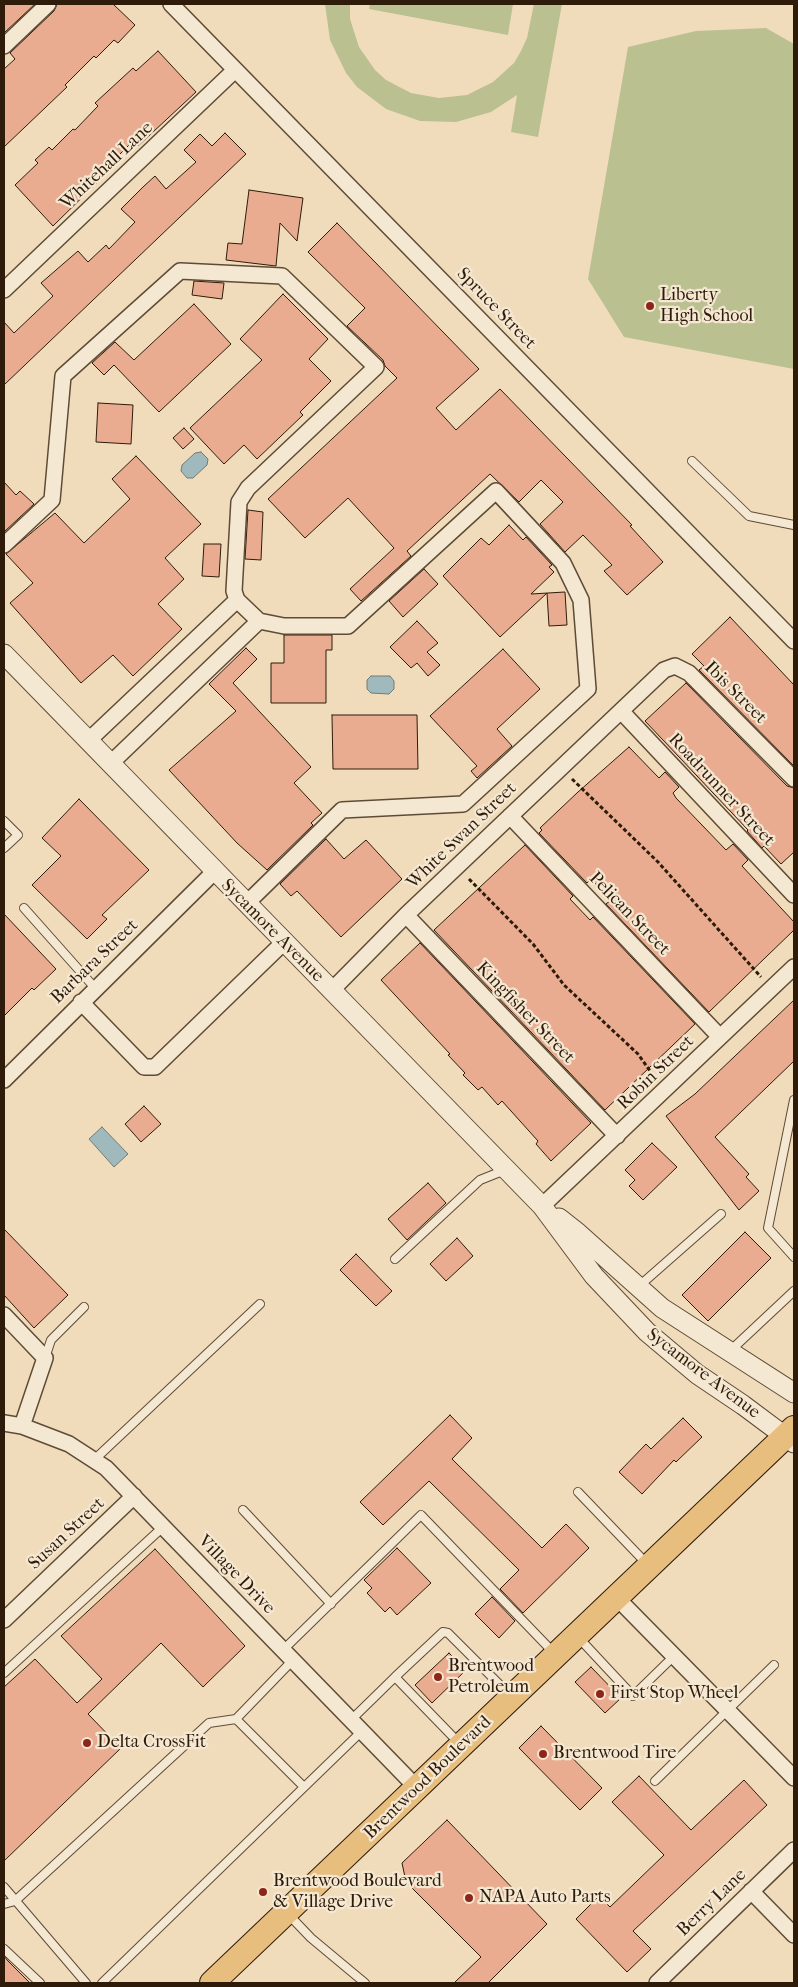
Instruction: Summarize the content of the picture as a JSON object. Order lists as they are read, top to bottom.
{
  "streets": {
    "main road": ["Brentwood Boulevard"],
    "street": [
      "Whitehall Lane",
      "Spruce Street",
      "Ibis Street",
      "Roadrunner Street",
      "White Swan Street",
      "Pelican Street",
      "Sycamore Avenue",
      "Barbara Street",
      "Kingfisher Street",
      "Robin Street",
      "Susan Street",
      "Village Drive",
      "Berry Lane"
    ]
  },
  "crossings": [
    ["Whitehall Lane", "Spruce Street"],
    ["Ibis Street", "Roadrunner Street"],
    ["Ibis Street", "White Swan Street"],
    ["Roadrunner Street", "White Swan Street"],
    ["White Swan Street", "Pelican Street"],
    ["White Swan Street", "Sycamore Avenue"],
    ["White Swan Street", "Kingfisher Street"],
    ["Pelican Street", "Robin Street"],
    ["Sycamore Avenue", "Barbara Street"],
    ["Sycamore Avenue", "Robin Street"],
    ["Sycamore Avenue", "Brentwood Boulevard"],
    ["Kingfisher Street", "Robin Street"],
    ["Susan Street", "Village Drive"],
    ["Village Drive", "Brentwood Boulevard"]
  ],
  "places": [
    "Liberty High School",
    "Brentwood Petroleum",
    "First Stop Wheel",
    "Delta CrossFit",
    "Brentwood Tire",
    "Brentwood Boulevard & Village Drive",
    "NAPA Auto Parts"
  ]
}
